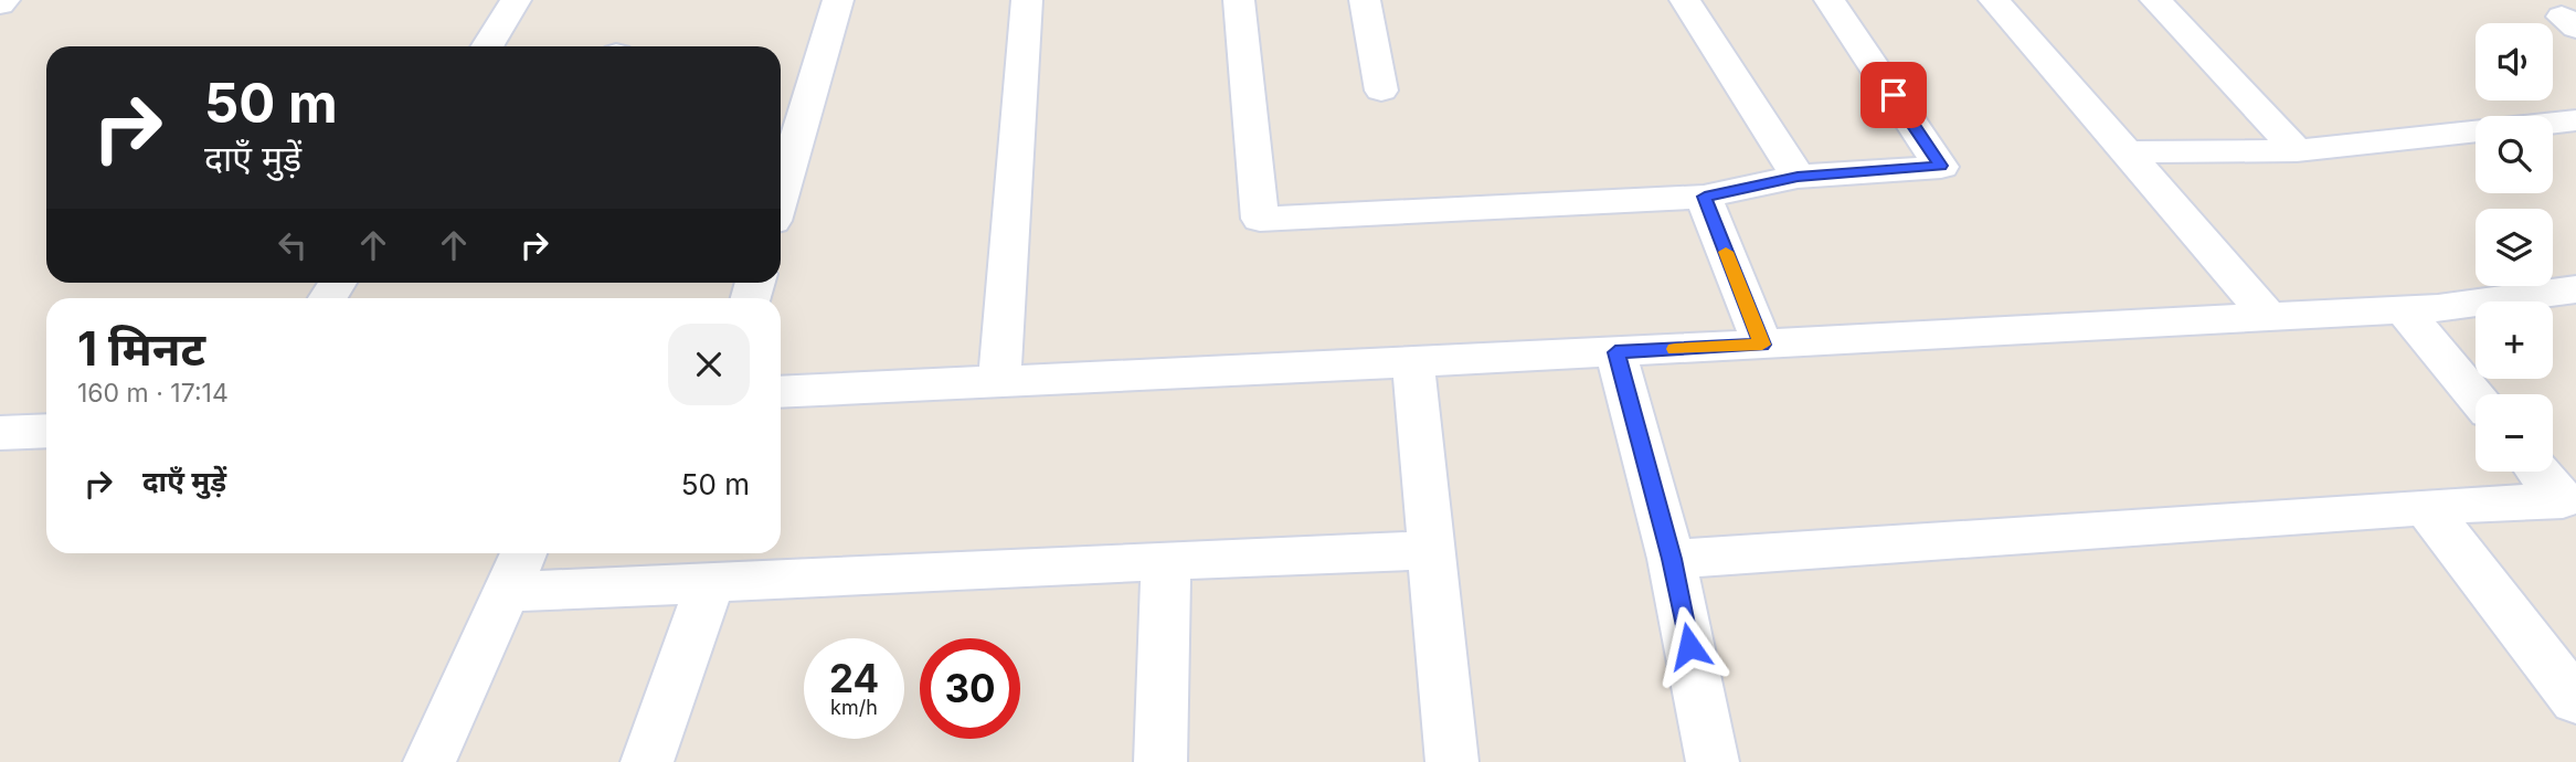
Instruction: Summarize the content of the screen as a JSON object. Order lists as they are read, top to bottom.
{
  "page": {
    "map_buttons": ["+", "−"],
    "turn": ["50 m", "दाएँ मुड़ें"],
    "heading": ["1 मिनट", "160 m · 17:14"],
    "list": [
      {
        "name": "दाएँ मुड़ें",
        "value": "50 m"
      }
    ],
    "speed": "24 km/h",
    "limit": "30"
  }
}
